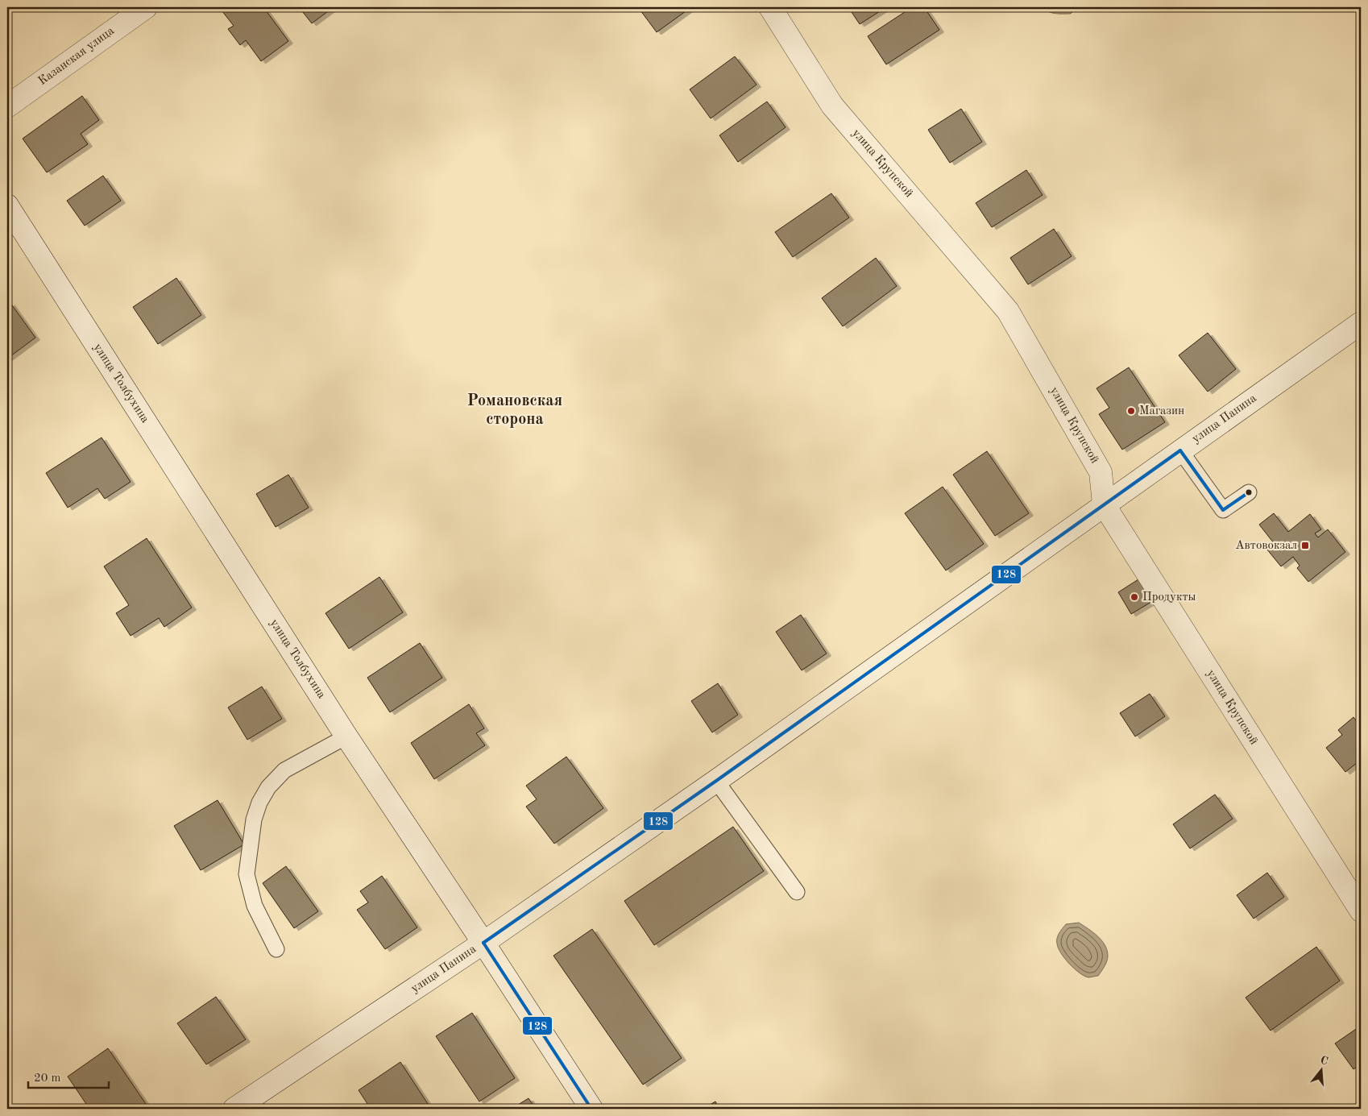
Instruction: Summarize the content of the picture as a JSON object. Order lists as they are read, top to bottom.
{
  "streets": {
    "street": [
      "Казанская улица",
      "улица Крупской",
      "улица Толбухина",
      "улица Панина"
    ]
  },
  "crossings": [
    ["улица Крупской", "улица Панина"],
    ["улица Толбухина", "улица Панина"]
  ],
  "districts": ["Романовская сторона"],
  "places": {
    "other": ["Магазин", "Продукты"],
    "transit": ["Автовокзал"]
  },
  "lines": ["transit line 128"],
  "scale_bar": "20 m",
  "north": "top"
}
